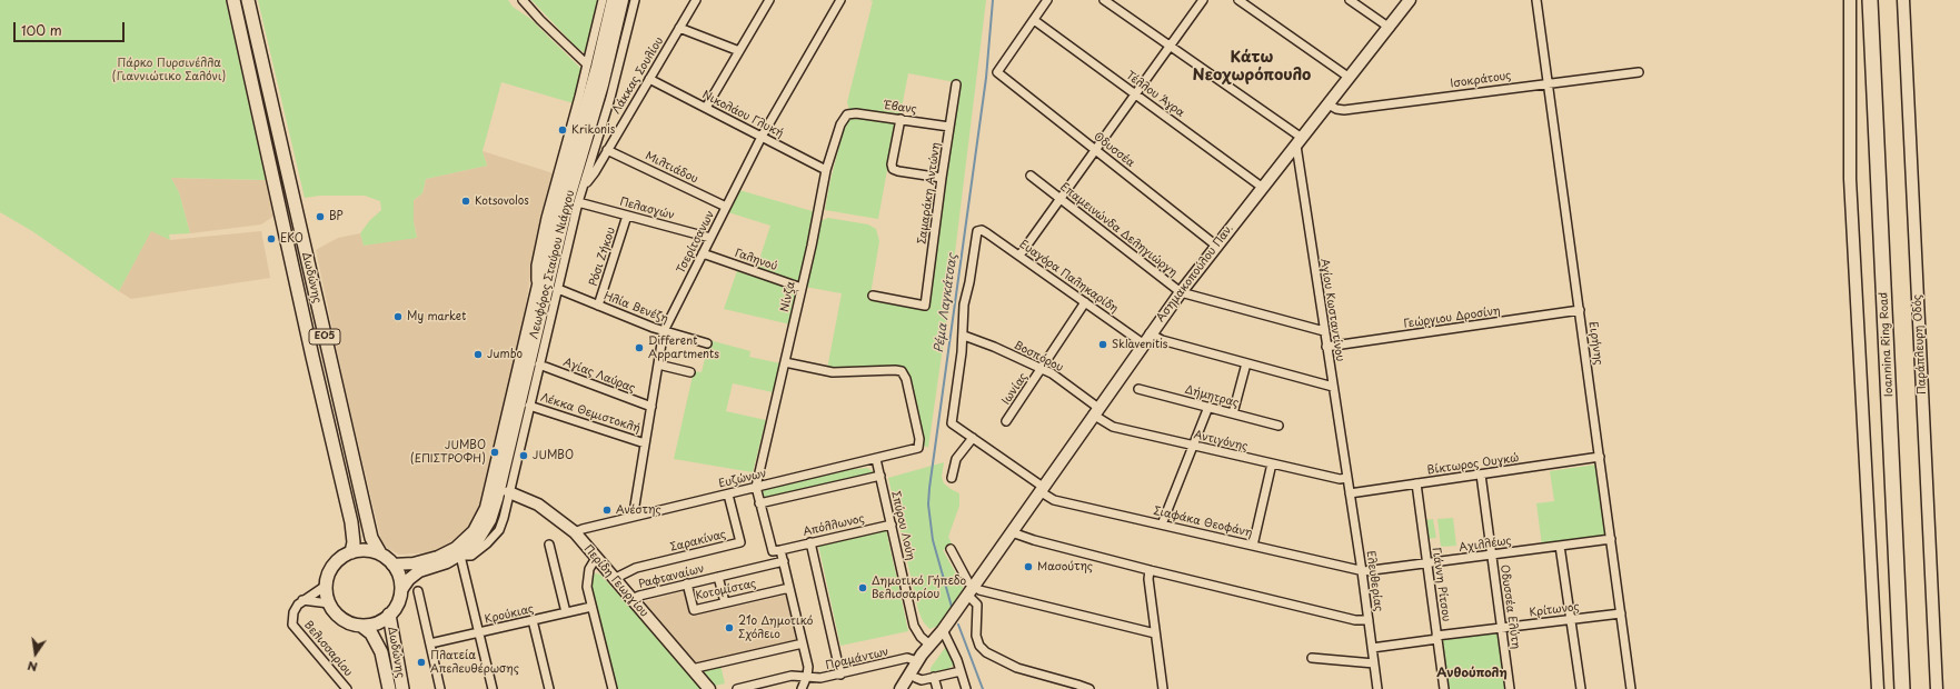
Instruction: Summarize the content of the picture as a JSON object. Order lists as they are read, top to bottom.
{
  "streets": {
    "highway": ["Ioannina Ring Road"],
    "main road": ["Δωδώνης", "ΕΟ5"],
    "street": [
      "Λάκκας Σουλίου",
      "Ισοκράτους",
      "Τέλλου Άγρα",
      "Έβανς",
      "Νικολάου Γλυκή",
      "Οδυσσέα",
      "Μιλτιάδου",
      "Σαμαράκη Αντώνη",
      "Πελασγών",
      "Επαμεινώνδα Δεληγιώργη",
      "Τσερίτσανων",
      "Ρόσι Ζήκου",
      "Γαληνού",
      "Λεωφόρος Σταύρου Νιάρχου",
      "Ασημακοπούλου Παν.",
      "Ευαγόρα Παληκαρίδη",
      "Νίνζα",
      "Ηλία Βενέζη",
      "Αγίου Κωσταντίνου",
      "Γεώργιου Δροσίνη",
      "Ειρήνης",
      "Παράπλευρη Οδός",
      "Βοσπόρου",
      "Αγίας Λαύρας",
      "Ιωνίας",
      "Δήμητρας",
      "Λέκκα Θεμιστοκλή",
      "Αντιγόνης",
      "Βίκτωρος Ουγκώ",
      "Ευζώνων",
      "Σιαφάκα Θεοφάνη",
      "Απόλλωνος",
      "Σπύρου Λούη",
      "Σαρακίνας",
      "Αχιλλέως",
      "Ραφταναίων",
      "Περίδη Γεωργίου",
      "Ελευθερίας",
      "Γιάννη Ρίτσου",
      "Κοτομίστας",
      "Οδυσσέα Ελύτη",
      "Κρίτωνος",
      "Κρούκιας",
      "Βελισσαρίου",
      "Πραμάντων"
    ]
  },
  "crossings": [
    ["Λάκκας Σουλίου", "Νικολάου Γλυκή"],
    ["Λάκκας Σουλίου", "Μιλτιάδου"],
    ["Ισοκράτους", "Ασημακοπούλου Παν."],
    ["Ισοκράτους", "Ειρήνης"],
    ["Τέλλου Άγρα", "Οδυσσέα"],
    ["Τέλλου Άγρα", "Ασημακοπούλου Παν."],
    ["Έβανς", "Σαμαράκη Αντώνη"],
    ["Έβανς", "Νίνζα"],
    ["Νικολάου Γλυκή", "Τσερίτσανων"],
    ["Νικολάου Γλυκή", "Νίνζα"],
    ["Οδυσσέα", "Ασημακοπούλου Παν."],
    ["Μιλτιάδου", "Τσερίτσανων"],
    ["Πελασγών", "Τσερίτσανων"],
    ["Πελασγών", "Ρόσι Ζήκου"],
    ["Επαμεινώνδα Δεληγιώργη", "Ασημακοπούλου Παν."],
    ["Επαμεινώνδα Δεληγιώργη", "Αγίου Κωσταντίνου"],
    ["Τσερίτσανων", "Γαληνού"],
    ["Τσερίτσανων", "Ηλία Βενέζη"],
    ["Τσερίτσανων", "Αγίας Λαύρας"],
    ["Τσερίτσανων", "Λέκκα Θεμιστοκλή"],
    ["Τσερίτσανων", "Ευζώνων"],
    ["Ρόσι Ζήκου", "Ηλία Βενέζη"],
    ["Γαληνού", "Νίνζα"],
    ["Λεωφόρος Σταύρου Νιάρχου", "Δωδώνης"],
    ["Ασημακοπούλου Παν.", "Ευαγόρα Παληκαρίδη"],
    ["Ασημακοπούλου Παν.", "Αγίου Κωσταντίνου"],
    ["Ασημακοπούλου Παν.", "Βοσπόρου"],
    ["Ασημακοπούλου Παν.", "Αντιγόνης"],
    ["Ασημακοπούλου Παν.", "Σιαφάκα Θεοφάνη"],
    ["Ασημακοπούλου Παν.", "Σπύρου Λούη"],
    ["Ευαγόρα Παληκαρίδη", "Αγίου Κωσταντίνου"],
    ["Ευαγόρα Παληκαρίδη", "Βοσπόρου"],
    ["Ευαγόρα Παληκαρίδη", "Ιωνίας"],
    ["Ευαγόρα Παληκαρίδη", "Σιαφάκα Θεοφάνη"],
    ["Νίνζα", "Ευζώνων"],
    ["Αγίου Κωσταντίνου", "Γεώργιου Δροσίνη"],
    ["Αγίου Κωσταντίνου", "Αντιγόνης"],
    ["Αγίου Κωσταντίνου", "Ελευθερίας"],
    ["Γεώργιου Δροσίνη", "Ειρήνης"],
    ["Ειρήνης", "Βίκτωρος Ουγκώ"],
    ["Ειρήνης", "Αχιλλέως"],
    ["Ειρήνης", "Κρίτωνος"],
    ["Βοσπόρου", "Ιωνίας"],
    ["Βοσπόρου", "Αντιγόνης"],
    ["Βοσπόρου", "Σιαφάκα Θεοφάνη"],
    ["Αντιγόνης", "Ελευθερίας"],
    ["Βίκτωρος Ουγκώ", "Ελευθερίας"],
    ["Βίκτωρος Ουγκώ", "Γιάννη Ρίτσου"],
    ["Βίκτωρος Ουγκώ", "Οδυσσέα Ελύτη"],
    ["Ευζώνων", "Σπύρου Λούη"],
    ["Ευζώνων", "Σαρακίνας"],
    ["Ευζώνων", "Περίδη Γεωργίου"],
    ["Σιαφάκα Θεοφάνη", "Αχιλλέως"],
    ["Σιαφάκα Θεοφάνη", "Ελευθερίας"],
    ["Απόλλωνος", "Σπύρου Λούη"],
    ["Σαρακίνας", "Περίδη Γεωργίου"],
    ["Αχιλλέως", "Ελευθερίας"],
    ["Αχιλλέως", "Γιάννη Ρίτσου"],
    ["Αχιλλέως", "Οδυσσέα Ελύτη"],
    ["Ραφταναίων", "Περίδη Γεωργίου"],
    ["Ραφταναίων", "Κοτομίστας"],
    ["Ελευθερίας", "Κρίτωνος"],
    ["Γιάννη Ρίτσου", "Κρίτωνος"],
    ["Οδυσσέα Ελύτη", "Κρίτωνος"]
  ],
  "districts": ["Κάτω Νεοχωρόπουλο", "Ανθούπολη"],
  "water": ["Ρέμα Λαγκάτσας"],
  "parks": ["Πάρκο Πυρσινέλλα (Γιαννιώτικο Σαλόνι)"],
  "places": [
    "Krikonis",
    "Kotsovolos",
    "BP",
    "EKO",
    "My market",
    "Sklavenitis",
    "Different Appartments",
    "Jumbo",
    "JUMBO (ΕΠΙΣΤΡΟΦΗ)",
    "JUMBO",
    "Ανέστης",
    "Μασούτης",
    "Δημοτικό Γήπεδο Βελισσαρίου",
    "21ο Δημοτικό Σχόλειο",
    "Πλατεία Απελευθέρωσης"
  ],
  "scale_bar": "100 m",
  "north": "bottom"
}
